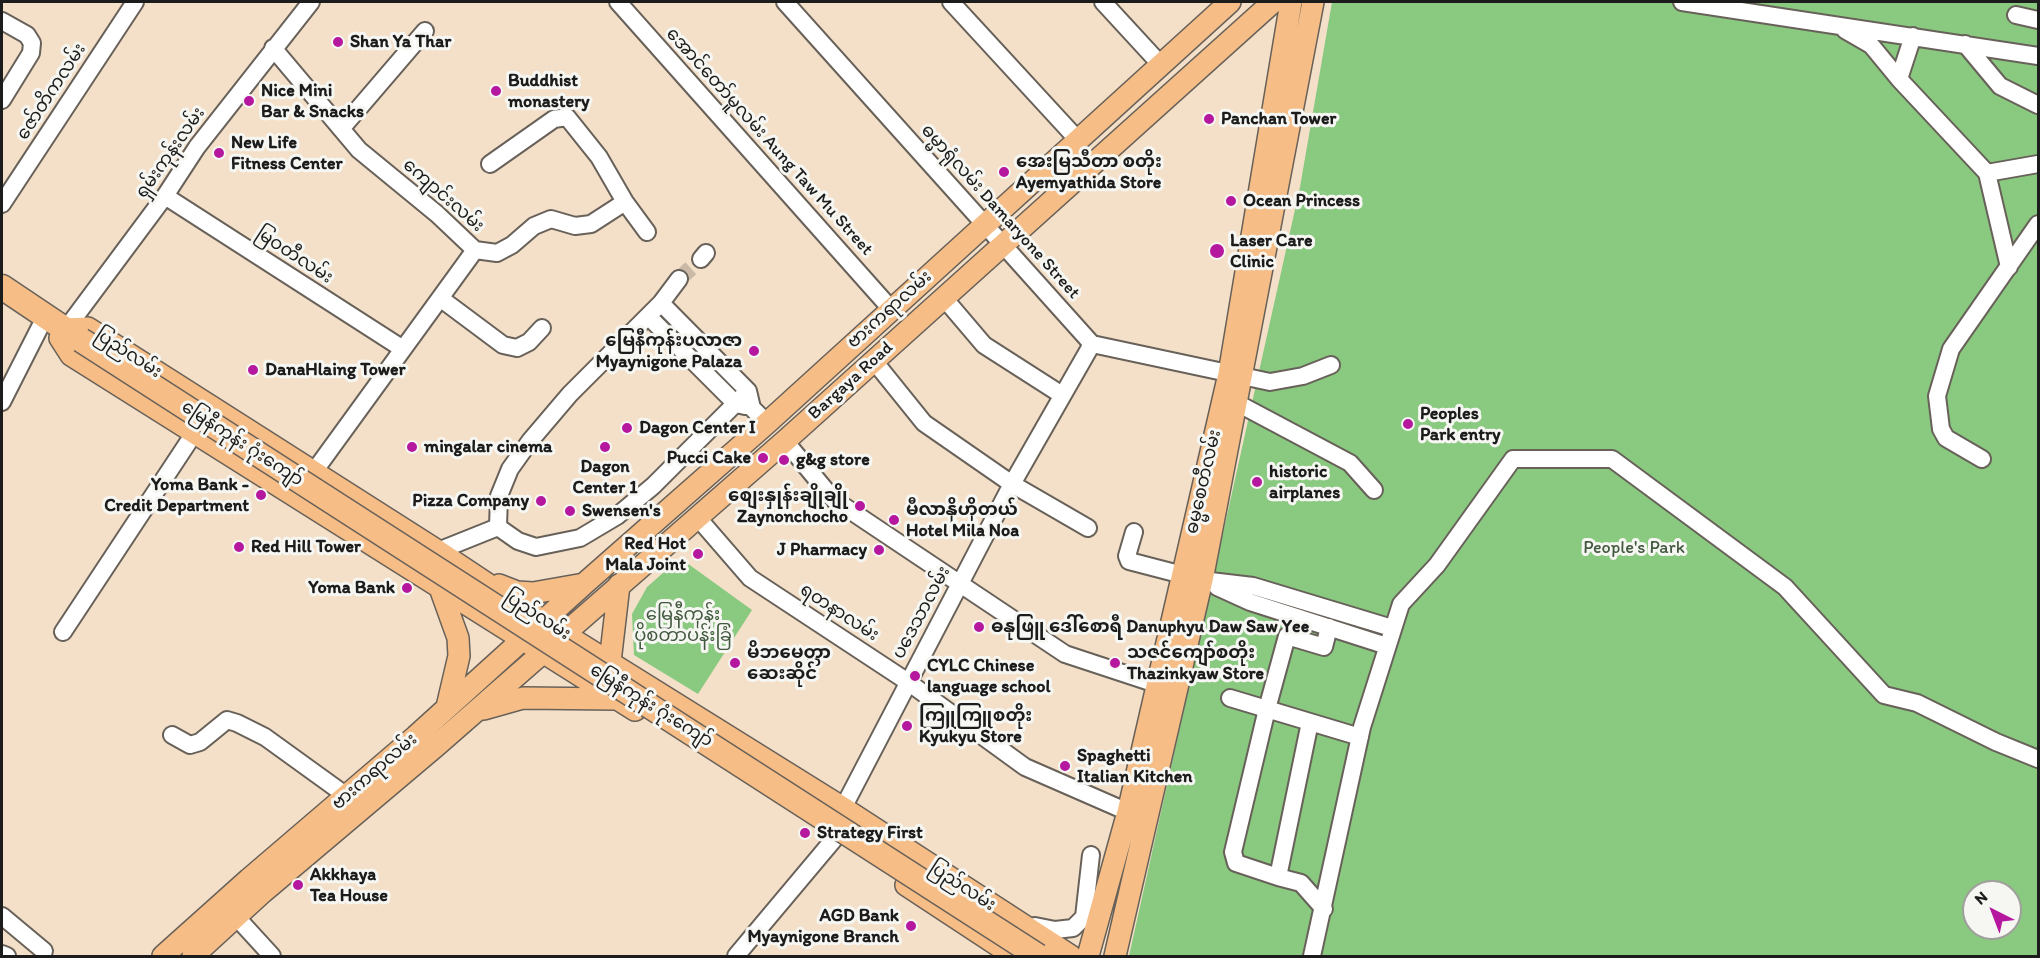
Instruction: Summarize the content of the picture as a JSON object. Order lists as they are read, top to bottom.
{
  "streets": {
    "highway": ["ပြည်လမ်း", "မြေနီကုန်း ဂုံးကျော်"],
    "main road": ["ဗားကရာလမ်း", "Bargaya Road", "ဓမ္မစေတီလမ်း"],
    "street": [
      "ဇော်တိကလမ်း",
      "အောင်တော်မူလမ်း Aung Taw Mu Street",
      "ရှမ်းကုန်းလမ်း",
      "ကျောင်းလမ်း",
      "ဓမ္မာရုံလမ်း Damaryone Street",
      "မြဝတီလမ်း",
      "ရတနာလမ်း",
      "ပဒေသာလမ်း"
    ]
  },
  "crossings": [
    ["အောင်တော်မူလမ်း Aung Taw Mu Street", "ဗားကရာလမ်း"],
    ["ရှမ်းကုန်းလမ်း", "ကျောင်းလမ်း"],
    ["ရှမ်းကုန်းလမ်း", "မြဝတီလမ်း"],
    ["ရှမ်းကုန်းလမ်း", "ပြည်လမ်း"],
    ["ရှမ်းကုန်းလမ်း", "မြေနီကုန်း ဂုံးကျော်"],
    ["ကျောင်းလမ်း", "မြဝတီလမ်း"],
    ["ကျောင်းလမ်း", "ပြည်လမ်း"],
    ["ဓမ္မာရုံလမ်း Damaryone Street", "ဗားကရာလမ်း"],
    ["ဓမ္မာရုံလမ်း Damaryone Street", "Bargaya Road"],
    ["ဓမ္မာရုံလမ်း Damaryone Street", "ပဒေသာလမ်း"],
    ["ဗားကရာလမ်း", "ပြည်လမ်း"],
    ["ပြည်လမ်း", "မြေနီကုန်း ဂုံးကျော်"],
    ["ပြည်လမ်း", "ပဒေသာလမ်း"],
    ["Bargaya Road", "ရတနာလမ်း"],
    ["ဓမ္မစေတီလမ်း", "ရတနာလမ်း"],
    ["ရတနာလမ်း", "ပဒေသာလမ်း"]
  ],
  "parks": ["People's Park", "မြေနီကုန်း ပိုစတာပန်းခြံ"],
  "places": [
    "Shan Ya Thar",
    "Buddhist monastery",
    "Nice Mini Bar & Snacks",
    "Panchan Tower",
    "New Life Fitness Center",
    "အေးမြသီတာ စတိုး Ayemyathida Store",
    "Ocean Princess",
    "Laser Care Clinic",
    "မြေနီကုန်းပလာဇာ Myaynigone Palaza",
    "DanaHlaing Tower",
    "Peoples Park entry",
    "Dagon Center I",
    "mingalar cinema",
    "Dagon Center 1",
    "Pucci Cake",
    "g&g store",
    "historic airplanes",
    "Yoma Bank - Credit Department",
    "Pizza Company",
    "စျေးနှုန်းချိုချို Zaynonchocho",
    "Swensen's",
    "မီလာနိုဟိုတယ် Hotel Mila Noa",
    "Red Hill Tower",
    "J Pharmacy",
    "Red Hot Mala Joint",
    "Yoma Bank",
    "ဓနုဖြူ ဒေါ်စောရီ Danuphyu Daw Saw Yee",
    "မိဘမေတ္တာ ဆေးဆိုင်",
    "သဇင်ကျော်စတိုး Thazinkyaw Store",
    "CYLC Chinese language school",
    "ကြူကြူစတိုး Kyukyu Store",
    "Spaghetti Italian Kitchen",
    "Strategy First",
    "Akkhaya Tea House",
    "AGD Bank Myaynigone Branch"
  ],
  "north": "top left"
}
